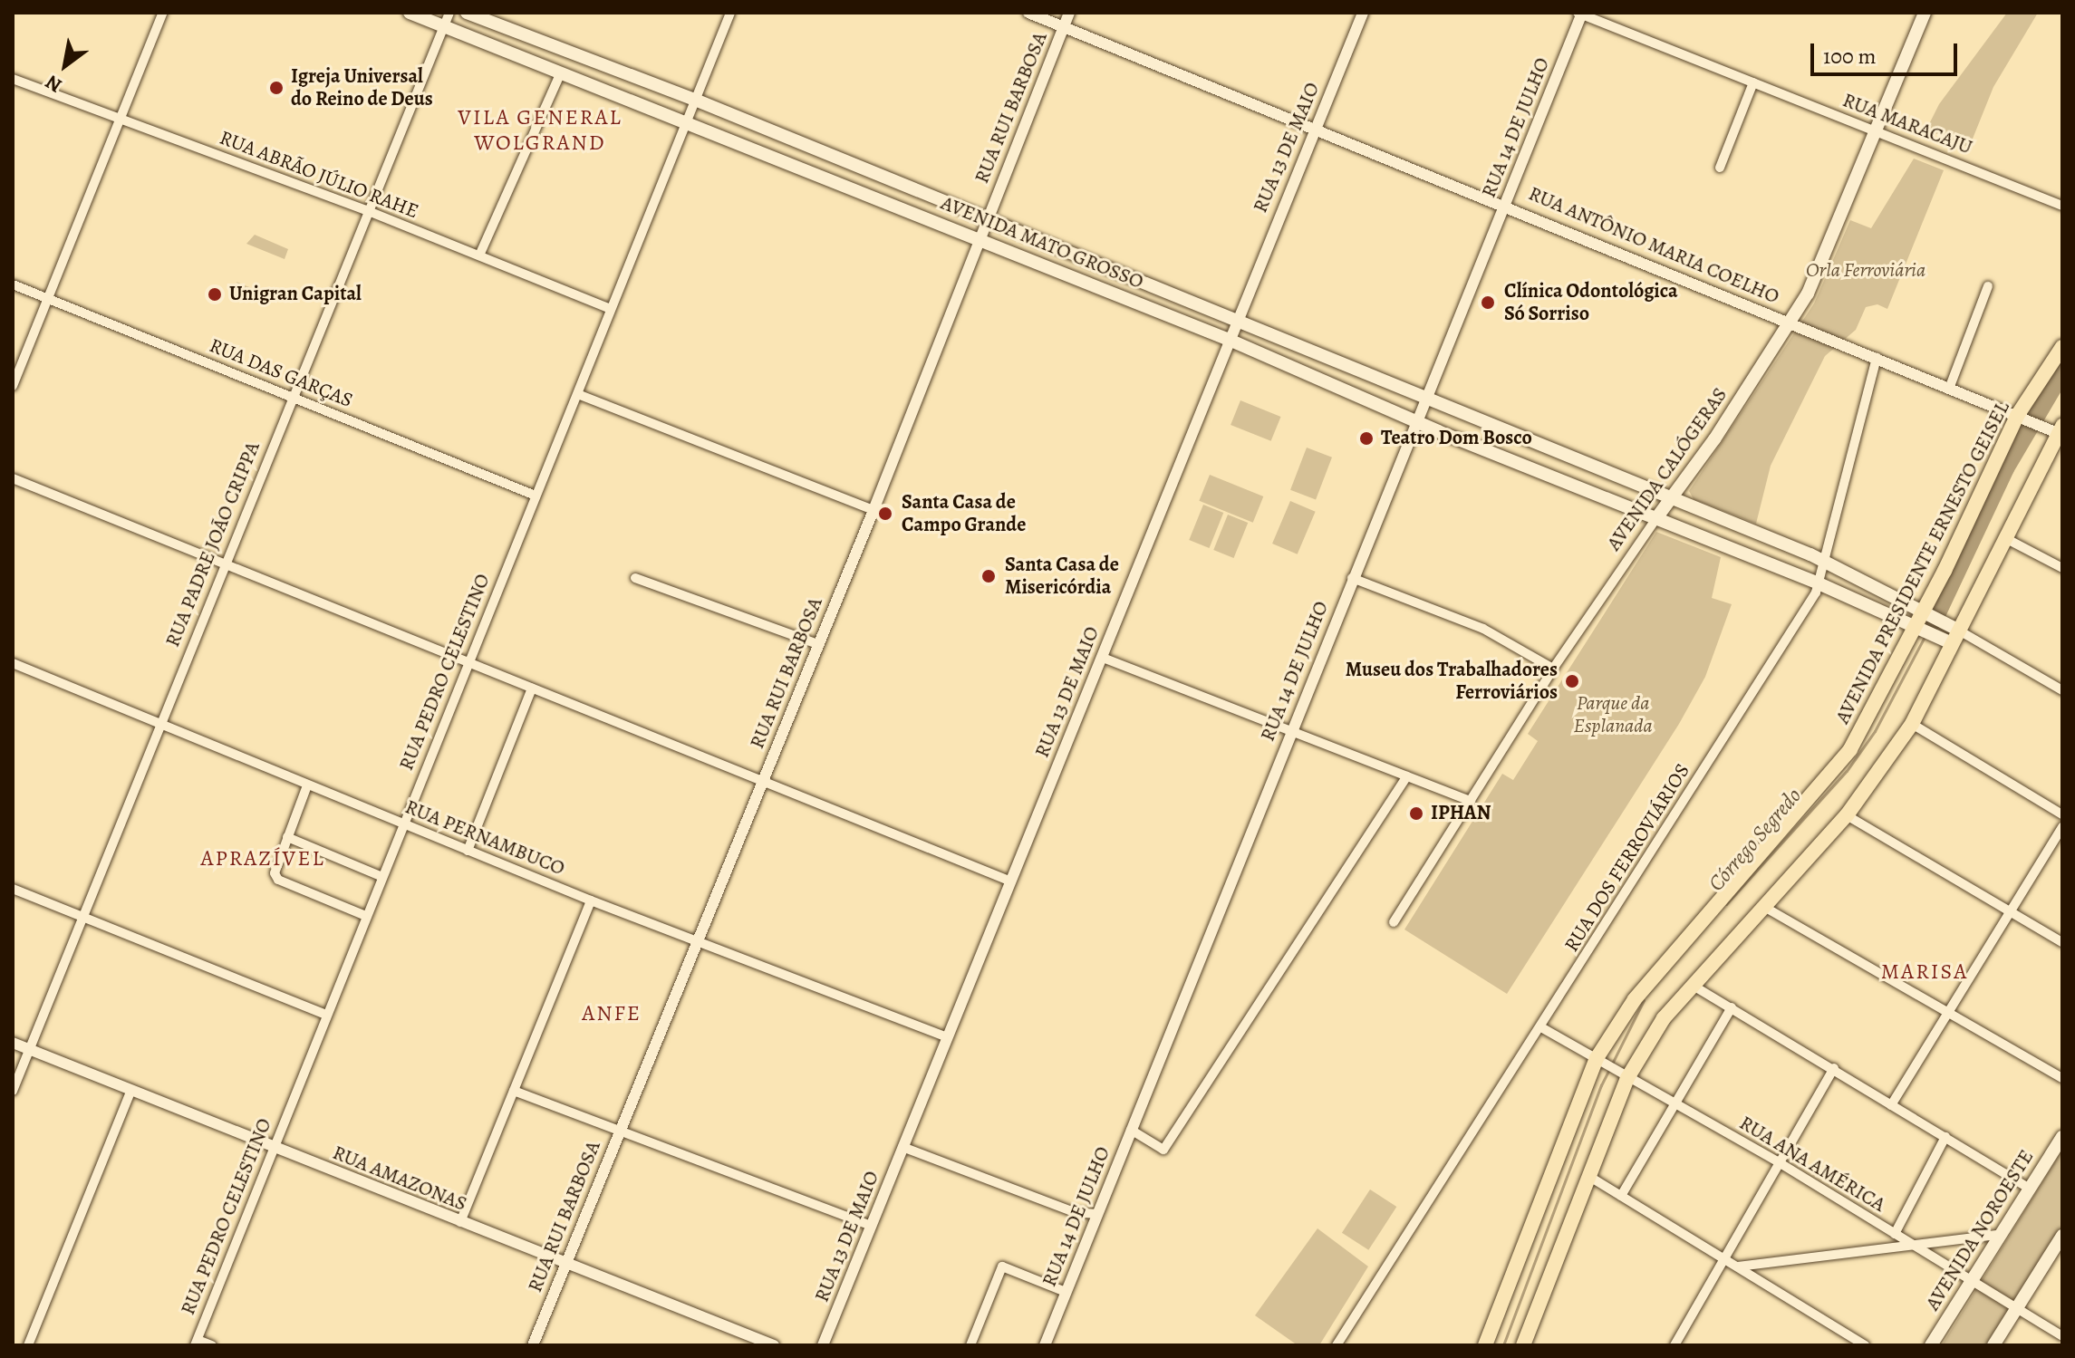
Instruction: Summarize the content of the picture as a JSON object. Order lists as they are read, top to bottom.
{
  "streets": {
    "main road": [
      "AVENIDA MATO GROSSO",
      "AVENIDA CALÓGERAS",
      "AVENIDA PRESIDENTE ERNESTO GEISEL",
      "AVENIDA NOROESTE"
    ],
    "street": [
      "RUA RUI BARBOSA",
      "RUA MARACAJU",
      "RUA 14 DE JULHO",
      "RUA 13 DE MAIO",
      "RUA ABRÃO JÚLIO RAHE",
      "RUA ANTÔNIO MARIA COELHO",
      "RUA DAS GARÇAS",
      "RUA PADRE JOÃO CRIPPA",
      "RUA PEDRO CELESTINO",
      "RUA PERNAMBUCO",
      "RUA DOS FERROVIÁRIOS",
      "RUA ANA AMÉRICA",
      "RUA AMAZONAS"
    ]
  },
  "crossings": [
    ["RUA RUI BARBOSA", "AVENIDA MATO GROSSO"],
    ["RUA RUI BARBOSA", "RUA ANTÔNIO MARIA COELHO"],
    ["RUA RUI BARBOSA", "RUA PERNAMBUCO"],
    ["RUA RUI BARBOSA", "RUA AMAZONAS"],
    ["RUA MARACAJU", "RUA 14 DE JULHO"],
    ["RUA MARACAJU", "AVENIDA CALÓGERAS"],
    ["RUA 14 DE JULHO", "AVENIDA MATO GROSSO"],
    ["RUA 14 DE JULHO", "RUA ANTÔNIO MARIA COELHO"],
    ["RUA 13 DE MAIO", "AVENIDA MATO GROSSO"],
    ["RUA 13 DE MAIO", "RUA ANTÔNIO MARIA COELHO"],
    ["RUA 13 DE MAIO", "RUA PERNAMBUCO"],
    ["RUA ABRÃO JÚLIO RAHE", "RUA PADRE JOÃO CRIPPA"],
    ["RUA ABRÃO JÚLIO RAHE", "RUA PEDRO CELESTINO"],
    ["AVENIDA MATO GROSSO", "AVENIDA CALÓGERAS"],
    ["AVENIDA MATO GROSSO", "RUA PADRE JOÃO CRIPPA"],
    ["AVENIDA MATO GROSSO", "AVENIDA PRESIDENTE ERNESTO GEISEL"],
    ["AVENIDA MATO GROSSO", "RUA PEDRO CELESTINO"],
    ["AVENIDA MATO GROSSO", "RUA DOS FERROVIÁRIOS"],
    ["RUA ANTÔNIO MARIA COELHO", "AVENIDA CALÓGERAS"],
    ["RUA ANTÔNIO MARIA COELHO", "AVENIDA PRESIDENTE ERNESTO GEISEL"],
    ["RUA ANTÔNIO MARIA COELHO", "RUA DOS FERROVIÁRIOS"],
    ["RUA DAS GARÇAS", "RUA PADRE JOÃO CRIPPA"],
    ["RUA DAS GARÇAS", "RUA PEDRO CELESTINO"],
    ["RUA PADRE JOÃO CRIPPA", "RUA PERNAMBUCO"],
    ["RUA PADRE JOÃO CRIPPA", "RUA AMAZONAS"],
    ["AVENIDA PRESIDENTE ERNESTO GEISEL", "RUA ANA AMÉRICA"],
    ["RUA PEDRO CELESTINO", "RUA PERNAMBUCO"],
    ["RUA PEDRO CELESTINO", "RUA AMAZONAS"],
    ["RUA DOS FERROVIÁRIOS", "RUA ANA AMÉRICA"],
    ["RUA ANA AMÉRICA", "AVENIDA NOROESTE"]
  ],
  "districts": [
    "VILA GENERAL WOLGRAND",
    "APRAZÍVEL",
    "MARISA",
    "ANFE"
  ],
  "water": ["Córrego Segredo"],
  "parks": ["Orla Ferroviária", "Parque da Esplanada"],
  "places": [
    "Igreja Universal do Reino de Deus",
    "Unigran Capital",
    "Clínica Odontológica Só Sorriso",
    "Teatro Dom Bosco",
    "Santa Casa de Campo Grande",
    "Santa Casa de Misericórdia",
    "Museu dos Trabalhadores Ferroviários",
    "IPHAN"
  ],
  "scale_bar": "100 m",
  "north": "bottom left"
}
